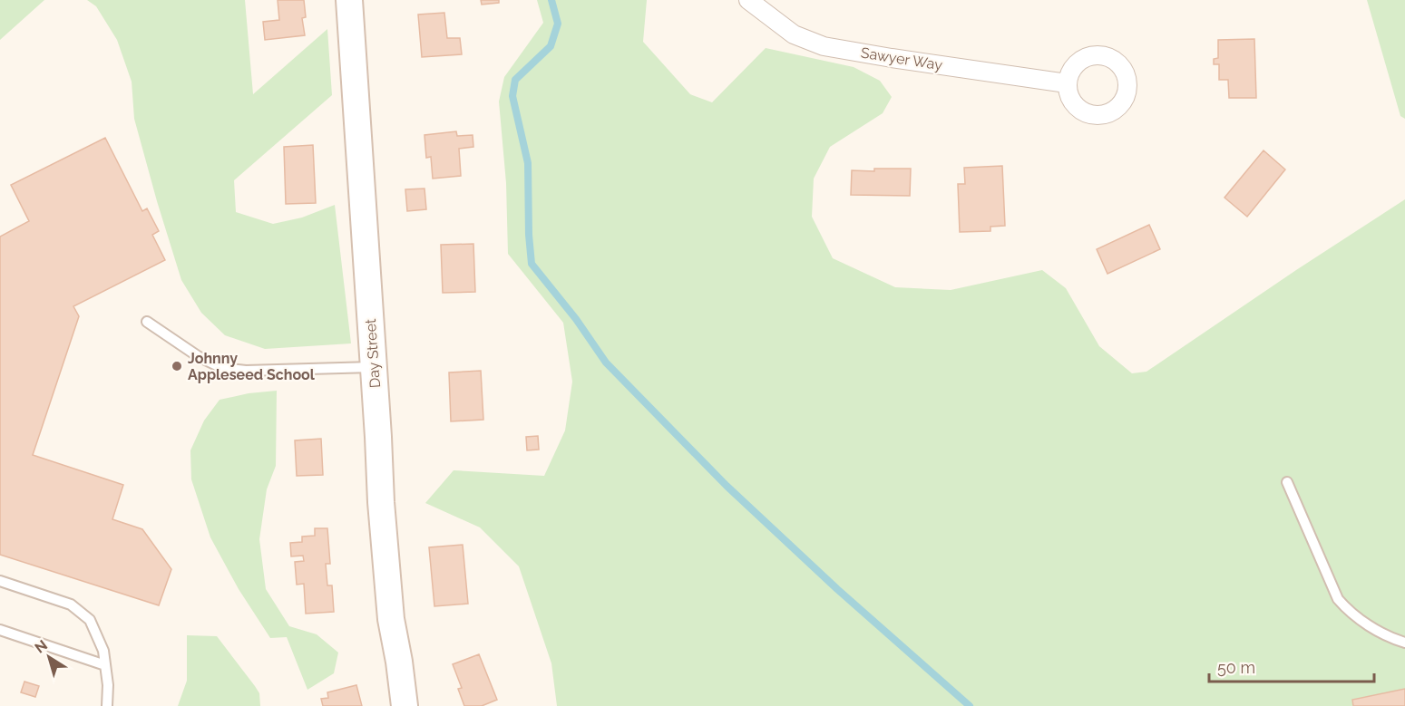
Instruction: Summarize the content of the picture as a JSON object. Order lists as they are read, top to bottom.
{
  "streets": {
    "main road": ["Day Street"],
    "street": ["Sawyer Way"]
  },
  "places": ["Johnny Appleseed School"],
  "scale_bar": "50 m",
  "north": "top left"
}
